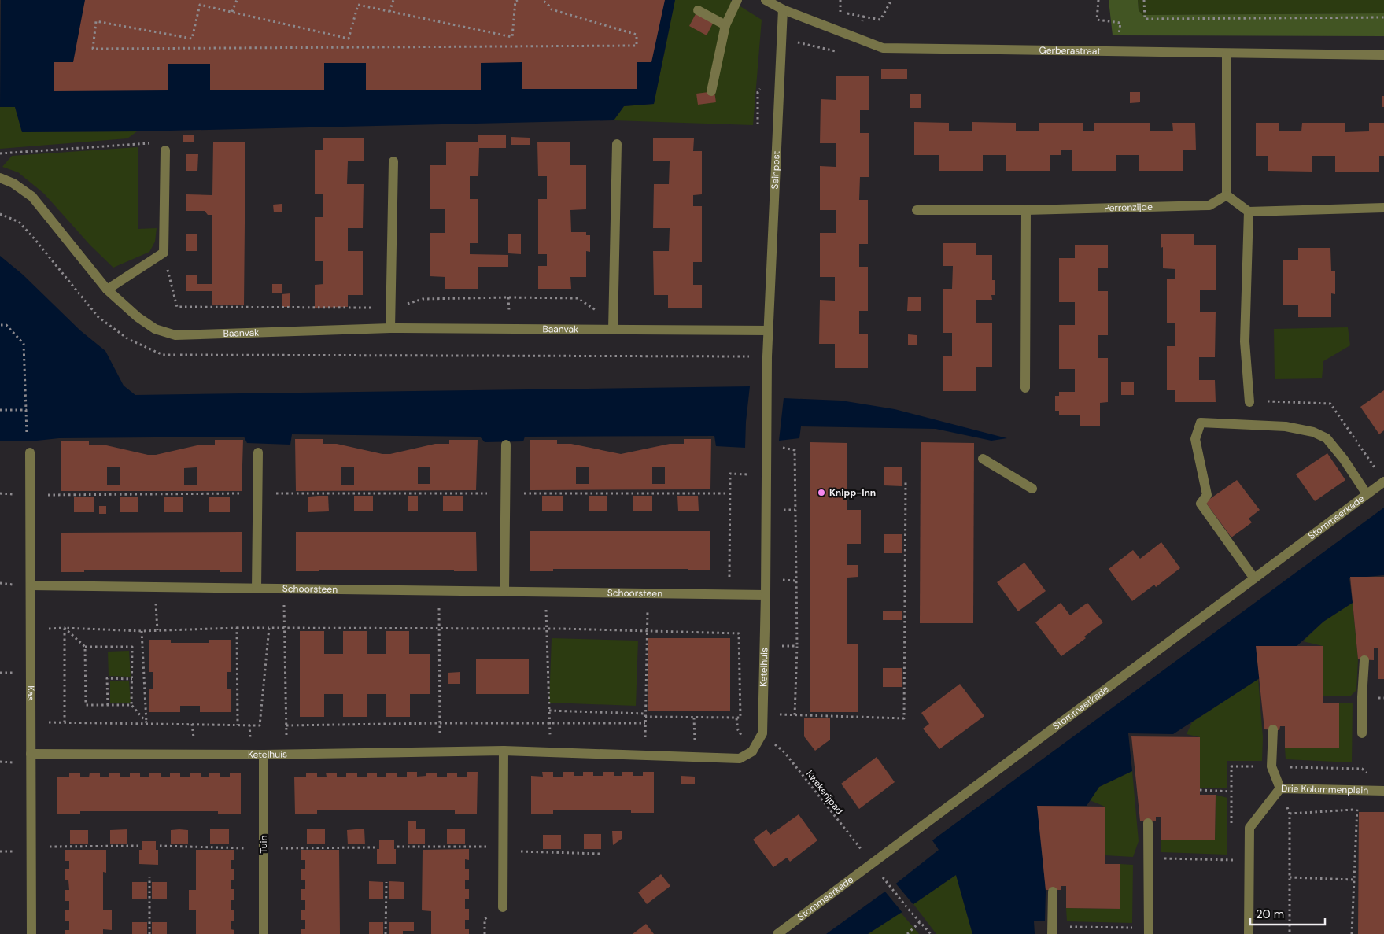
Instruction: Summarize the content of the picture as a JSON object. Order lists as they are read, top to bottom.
{
  "streets": {
    "street": [
      "Gerberastraat",
      "Seinpost",
      "Perronzijde",
      "Baanvak",
      "Stommeerkade",
      "Schoorsteen",
      "Ketelhuis",
      "Kas",
      "Drie Kolommenplein",
      "Tuin"
    ],
    "path": ["Kwekerijpad"]
  },
  "crossings": [
    ["Gerberastraat", "Seinpost"],
    ["Seinpost", "Baanvak"],
    ["Seinpost", "Ketelhuis"],
    ["Baanvak", "Ketelhuis"],
    ["Stommeerkade", "Kwekerijpad"],
    ["Schoorsteen", "Ketelhuis"],
    ["Schoorsteen", "Kas"],
    ["Ketelhuis", "Kas"],
    ["Ketelhuis", "Kwekerijpad"],
    ["Ketelhuis", "Tuin"]
  ],
  "places": ["Knipp-Inn"],
  "scale_bar": "20 m"
}
